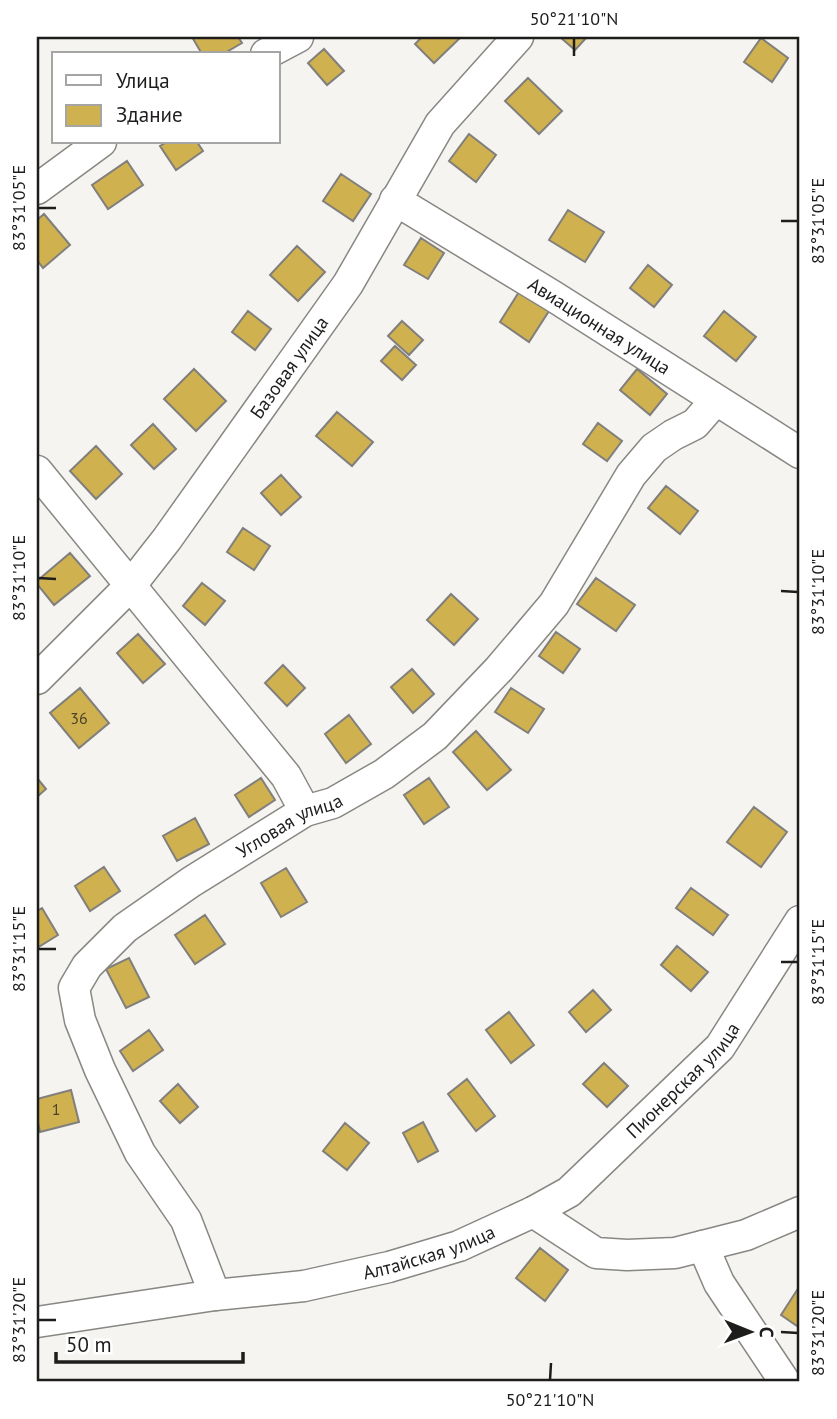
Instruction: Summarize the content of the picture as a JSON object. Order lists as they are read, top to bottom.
{
  "streets": {
    "street": [
      "Авиационная улица",
      "Базовая улица",
      "Угловая улица",
      "Пионерская улица",
      "Алтайская улица"
    ]
  },
  "crossings": [
    ["Авиационная улица", "Базовая улица"],
    ["Авиационная улица", "Угловая улица"],
    ["Угловая улица", "Алтайская улица"],
    ["Пионерская улица", "Алтайская улица"]
  ],
  "house_numbers": ["36", "1"],
  "legend": ["Улица", "Здание"],
  "scale_bar": "50 m",
  "north": "right",
  "coordinates": [
    "50°21'10\"N",
    "83°31'05\"E",
    "83°31'10\"E",
    "83°31'15\"E",
    "83°31'20\"E"
  ]
}
